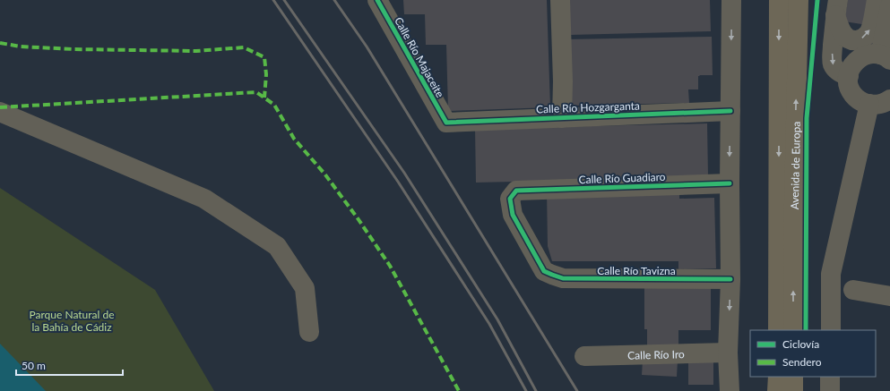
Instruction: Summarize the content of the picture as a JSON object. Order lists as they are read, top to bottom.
{
  "streets": {
    "main road": ["Avenida de Europa"],
    "street": [
      "Calle Río Majaceite",
      "Calle Río Hozgarganta",
      "Calle Río Guadiaro",
      "Calle Río Tavizna",
      "Calle Río Iro"
    ]
  },
  "crossings": [
    ["Calle Río Majaceite", "Calle Río Hozgarganta"],
    ["Calle Río Guadiaro", "Calle Río Tavizna"]
  ],
  "parks": ["Parque Natural de la Bahía de Cádiz"],
  "legend": ["Ciclovía", "Sendero"],
  "scale_bar": "50 m"
}
